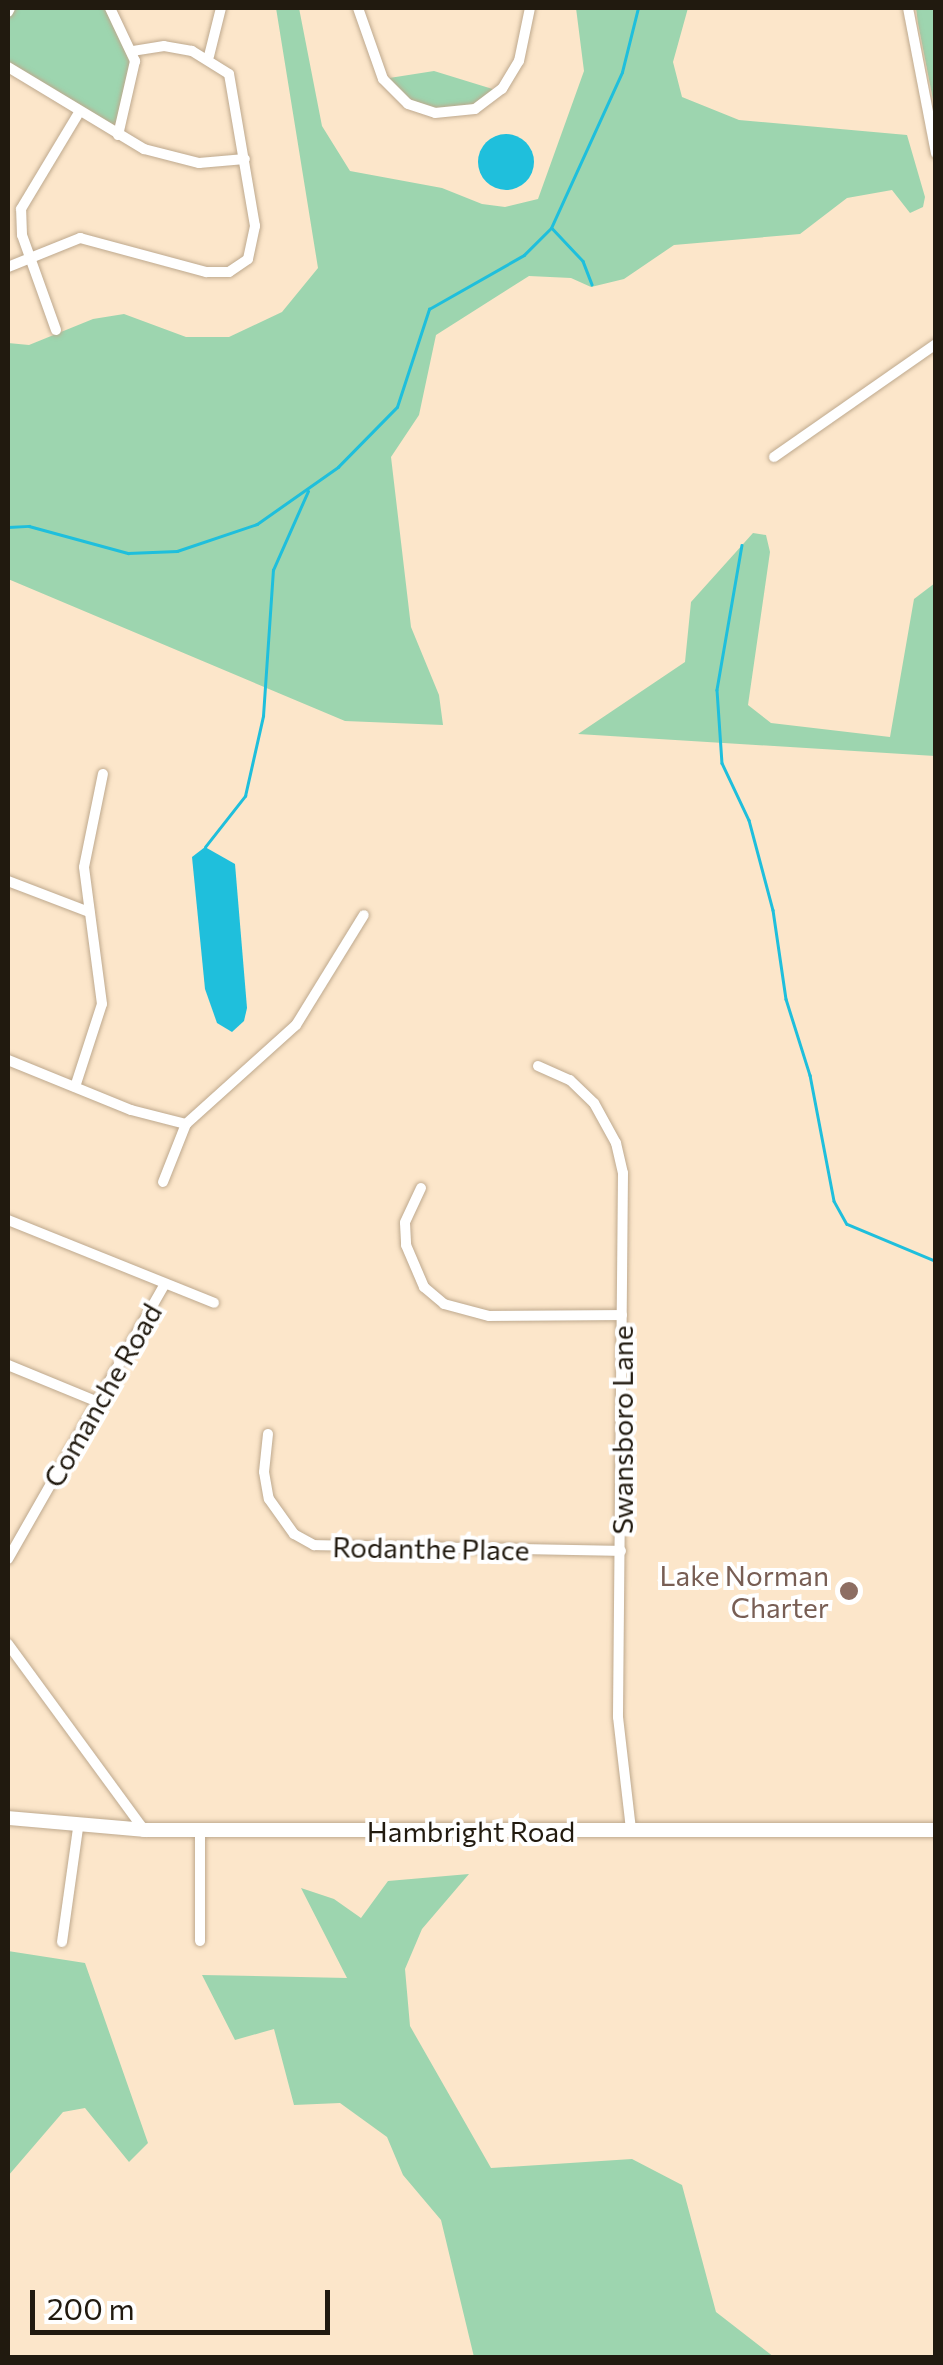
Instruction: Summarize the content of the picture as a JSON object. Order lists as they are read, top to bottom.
{
  "streets": {
    "main road": ["Hambright Road"],
    "street": ["Comanche Road", "Swansboro Lane", "Rodanthe Place"]
  },
  "crossings": [
    ["Swansboro Lane", "Rodanthe Place"],
    ["Swansboro Lane", "Hambright Road"]
  ],
  "places": ["Lake Norman Charter"],
  "scale_bar": "200 m"
}
